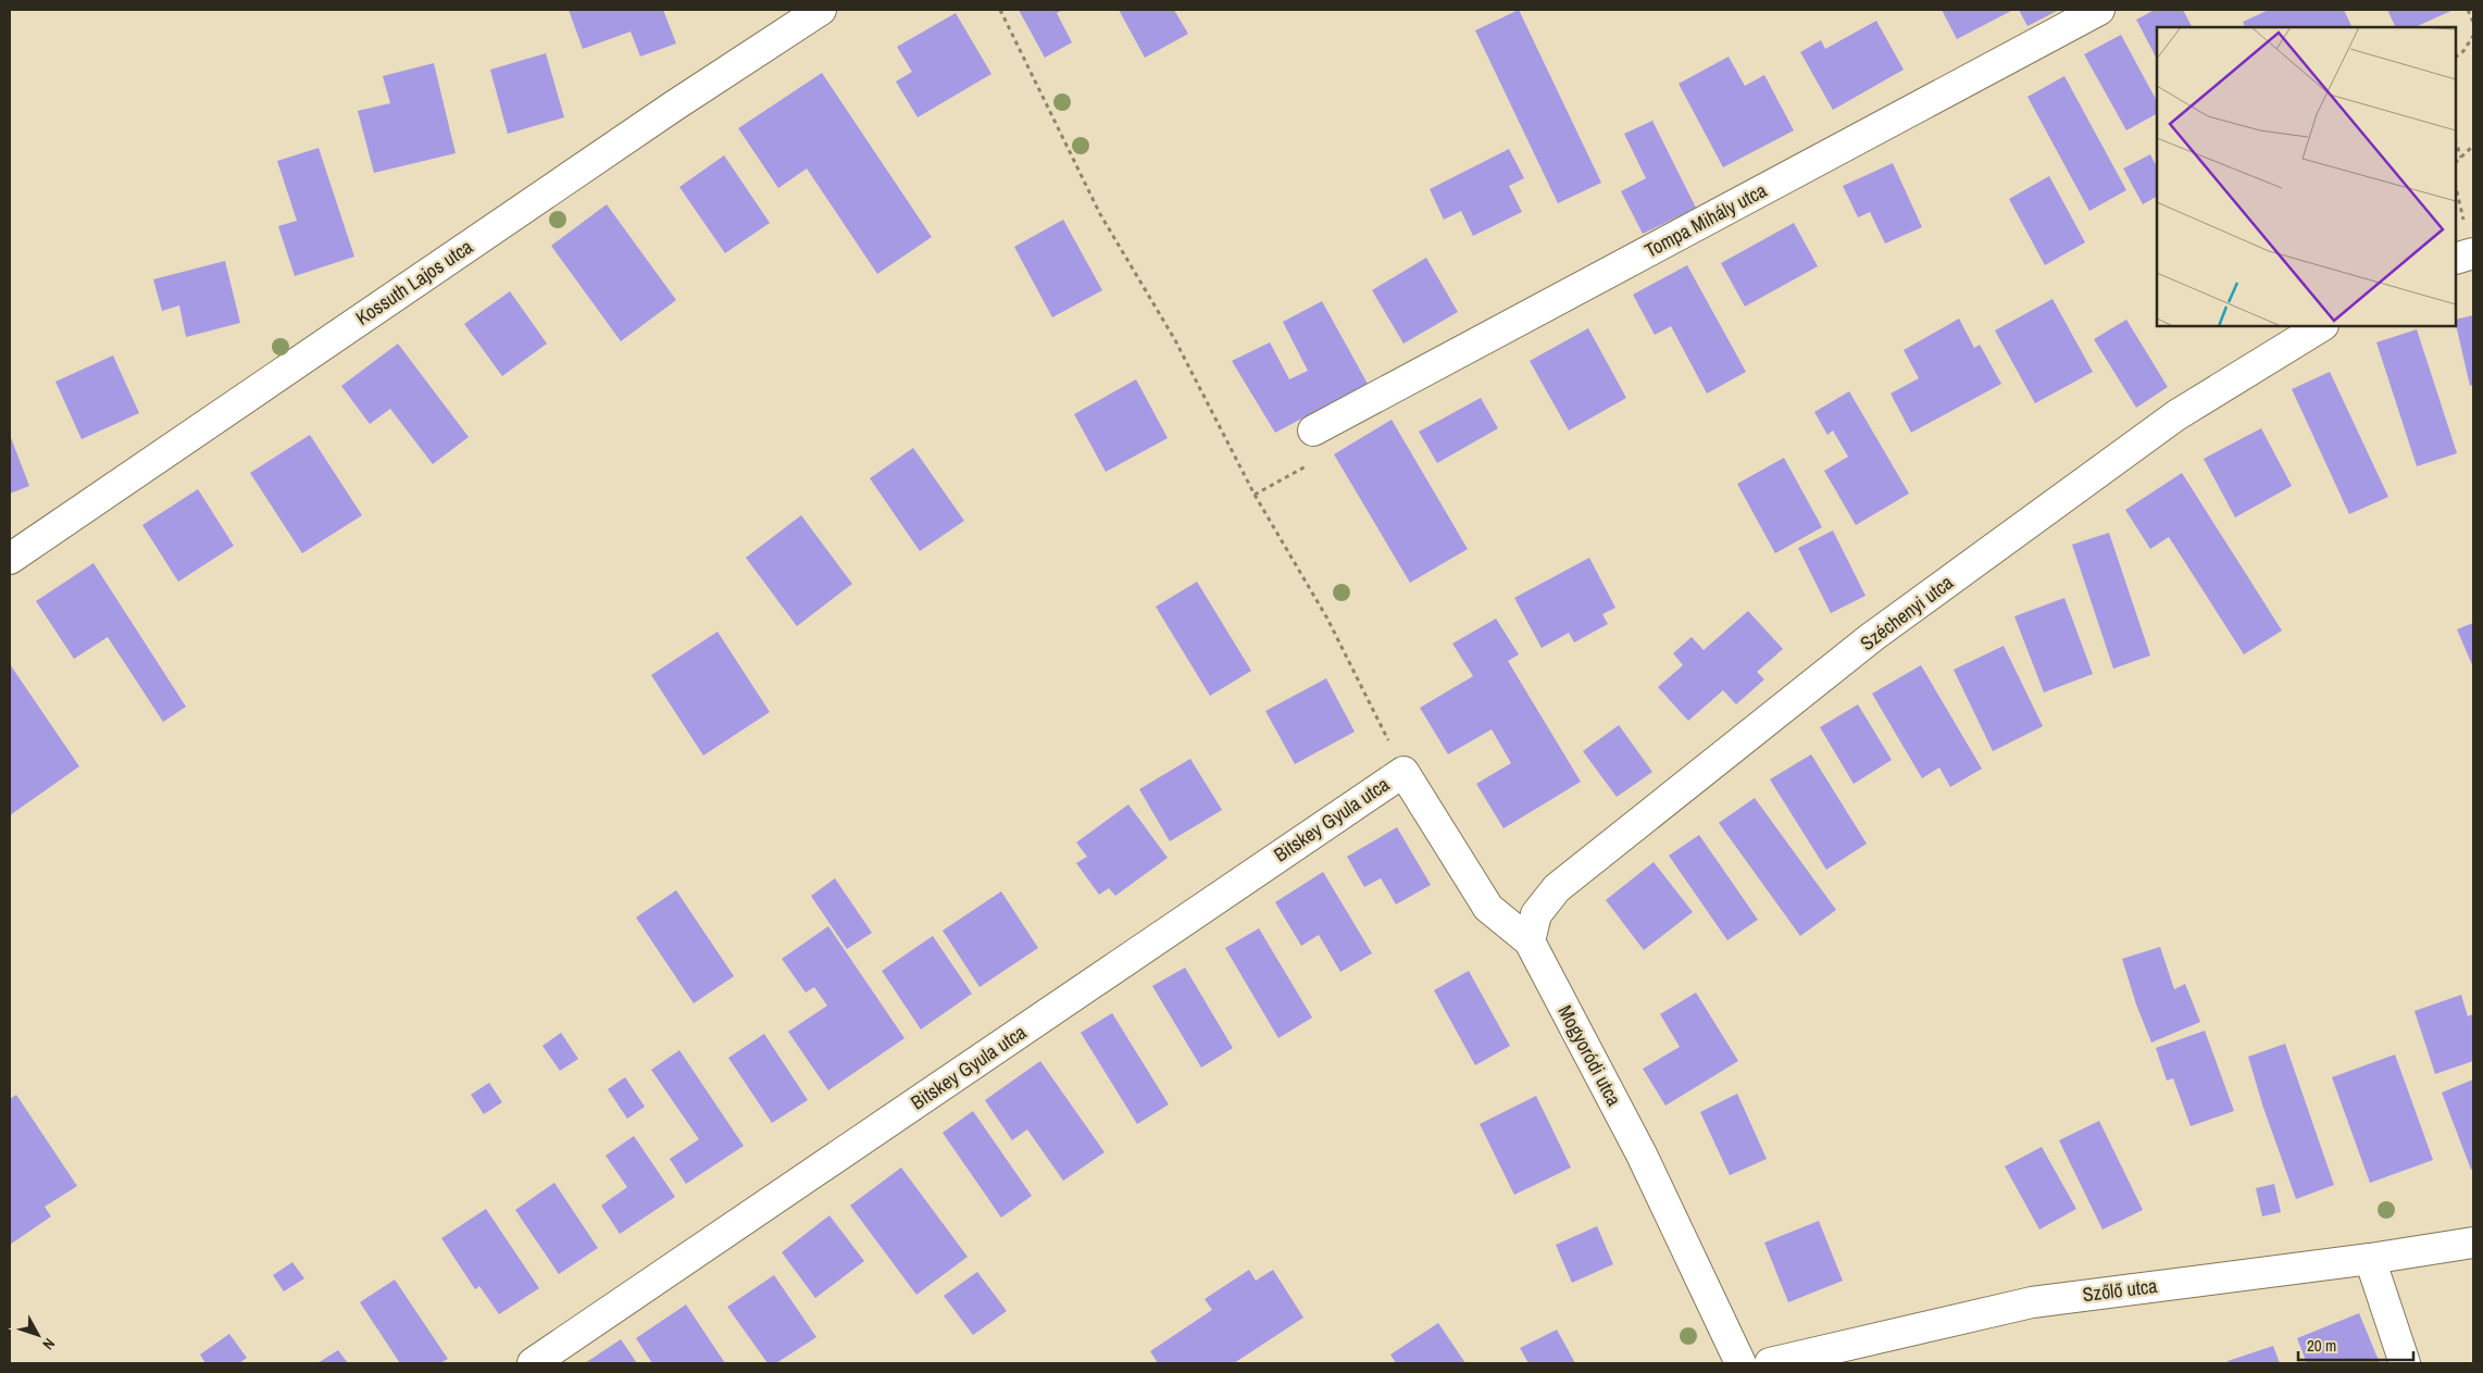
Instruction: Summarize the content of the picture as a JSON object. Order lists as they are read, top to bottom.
{
  "streets": {
    "street": [
      "Tompa Mihály utca",
      "Kossuth Lajos utca",
      "Széchenyi utca",
      "Bitskey Gyula utca",
      "Mogyoródi utca",
      "Szőlő utca"
    ]
  },
  "crossings": [
    ["Széchenyi utca", "Mogyoródi utca"],
    ["Bitskey Gyula utca", "Mogyoródi utca"]
  ],
  "scale_bar": "20 m",
  "north": "bottom right"
}
